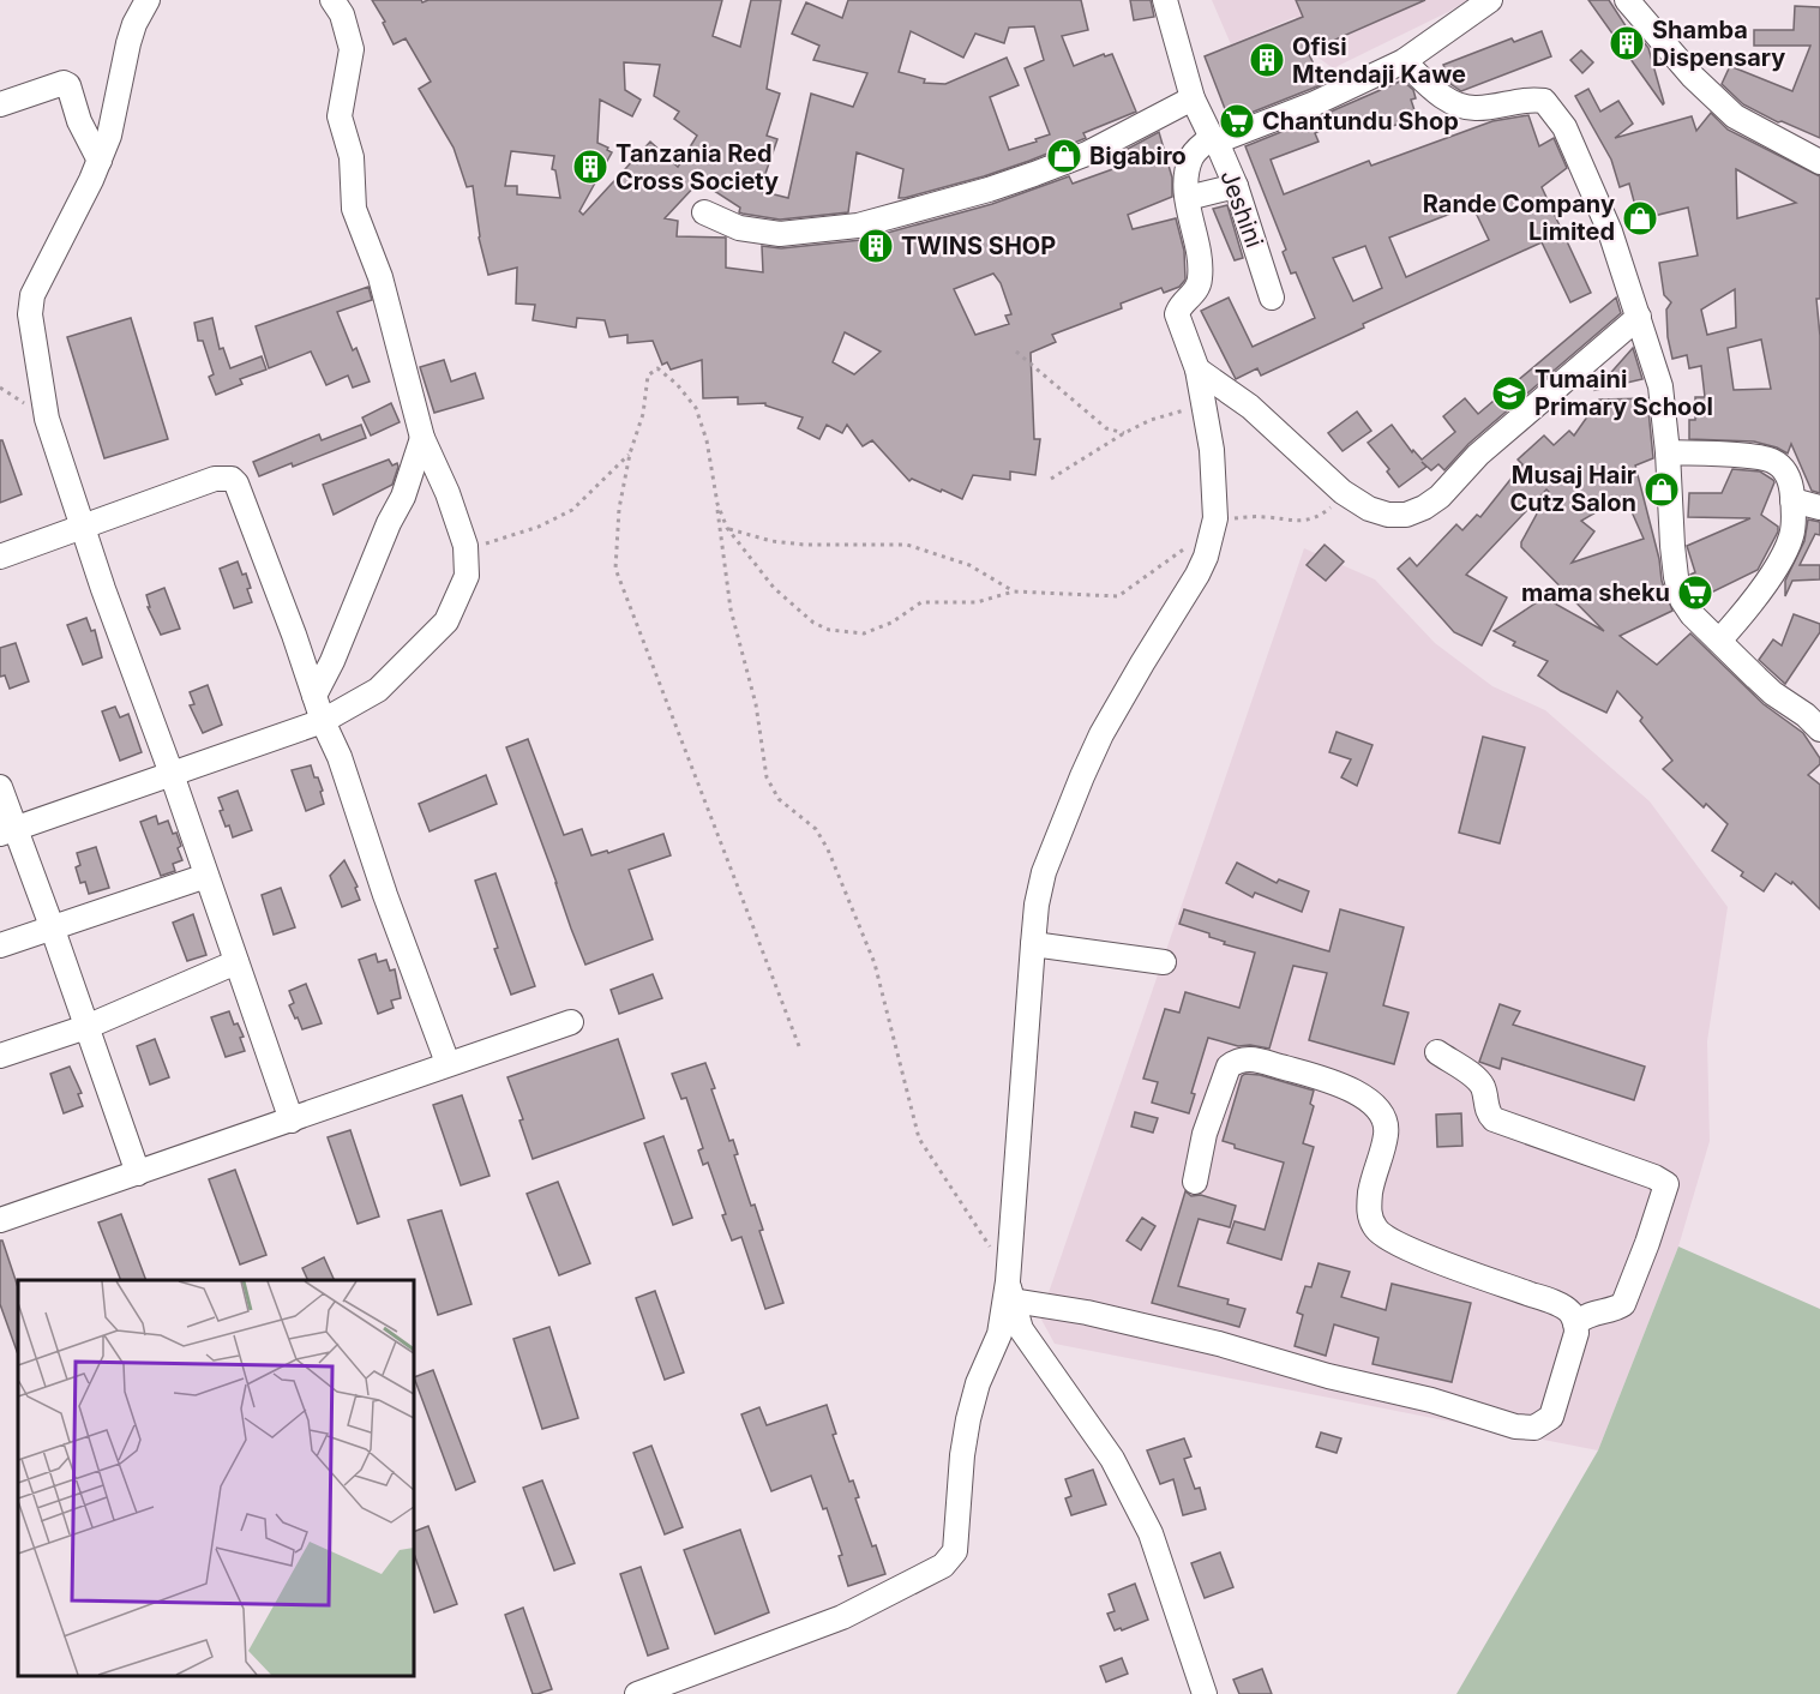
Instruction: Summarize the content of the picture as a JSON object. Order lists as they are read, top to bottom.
{
  "streets": {
    "street": ["Jeshini"]
  },
  "places": {
    "building": [
      "Shamba Dispensary",
      "Ofisi Mtendaji Kawe",
      "Tanzania Red Cross Society",
      "TWINS SHOP"
    ],
    "supermarket": ["Chantundu Shop", "mama sheku"],
    "shop": ["Bigabiro", "Rande Company Limited", "Musaj Hair Cutz Salon"],
    "school or university": ["Tumaini Primary School"]
  }
}
